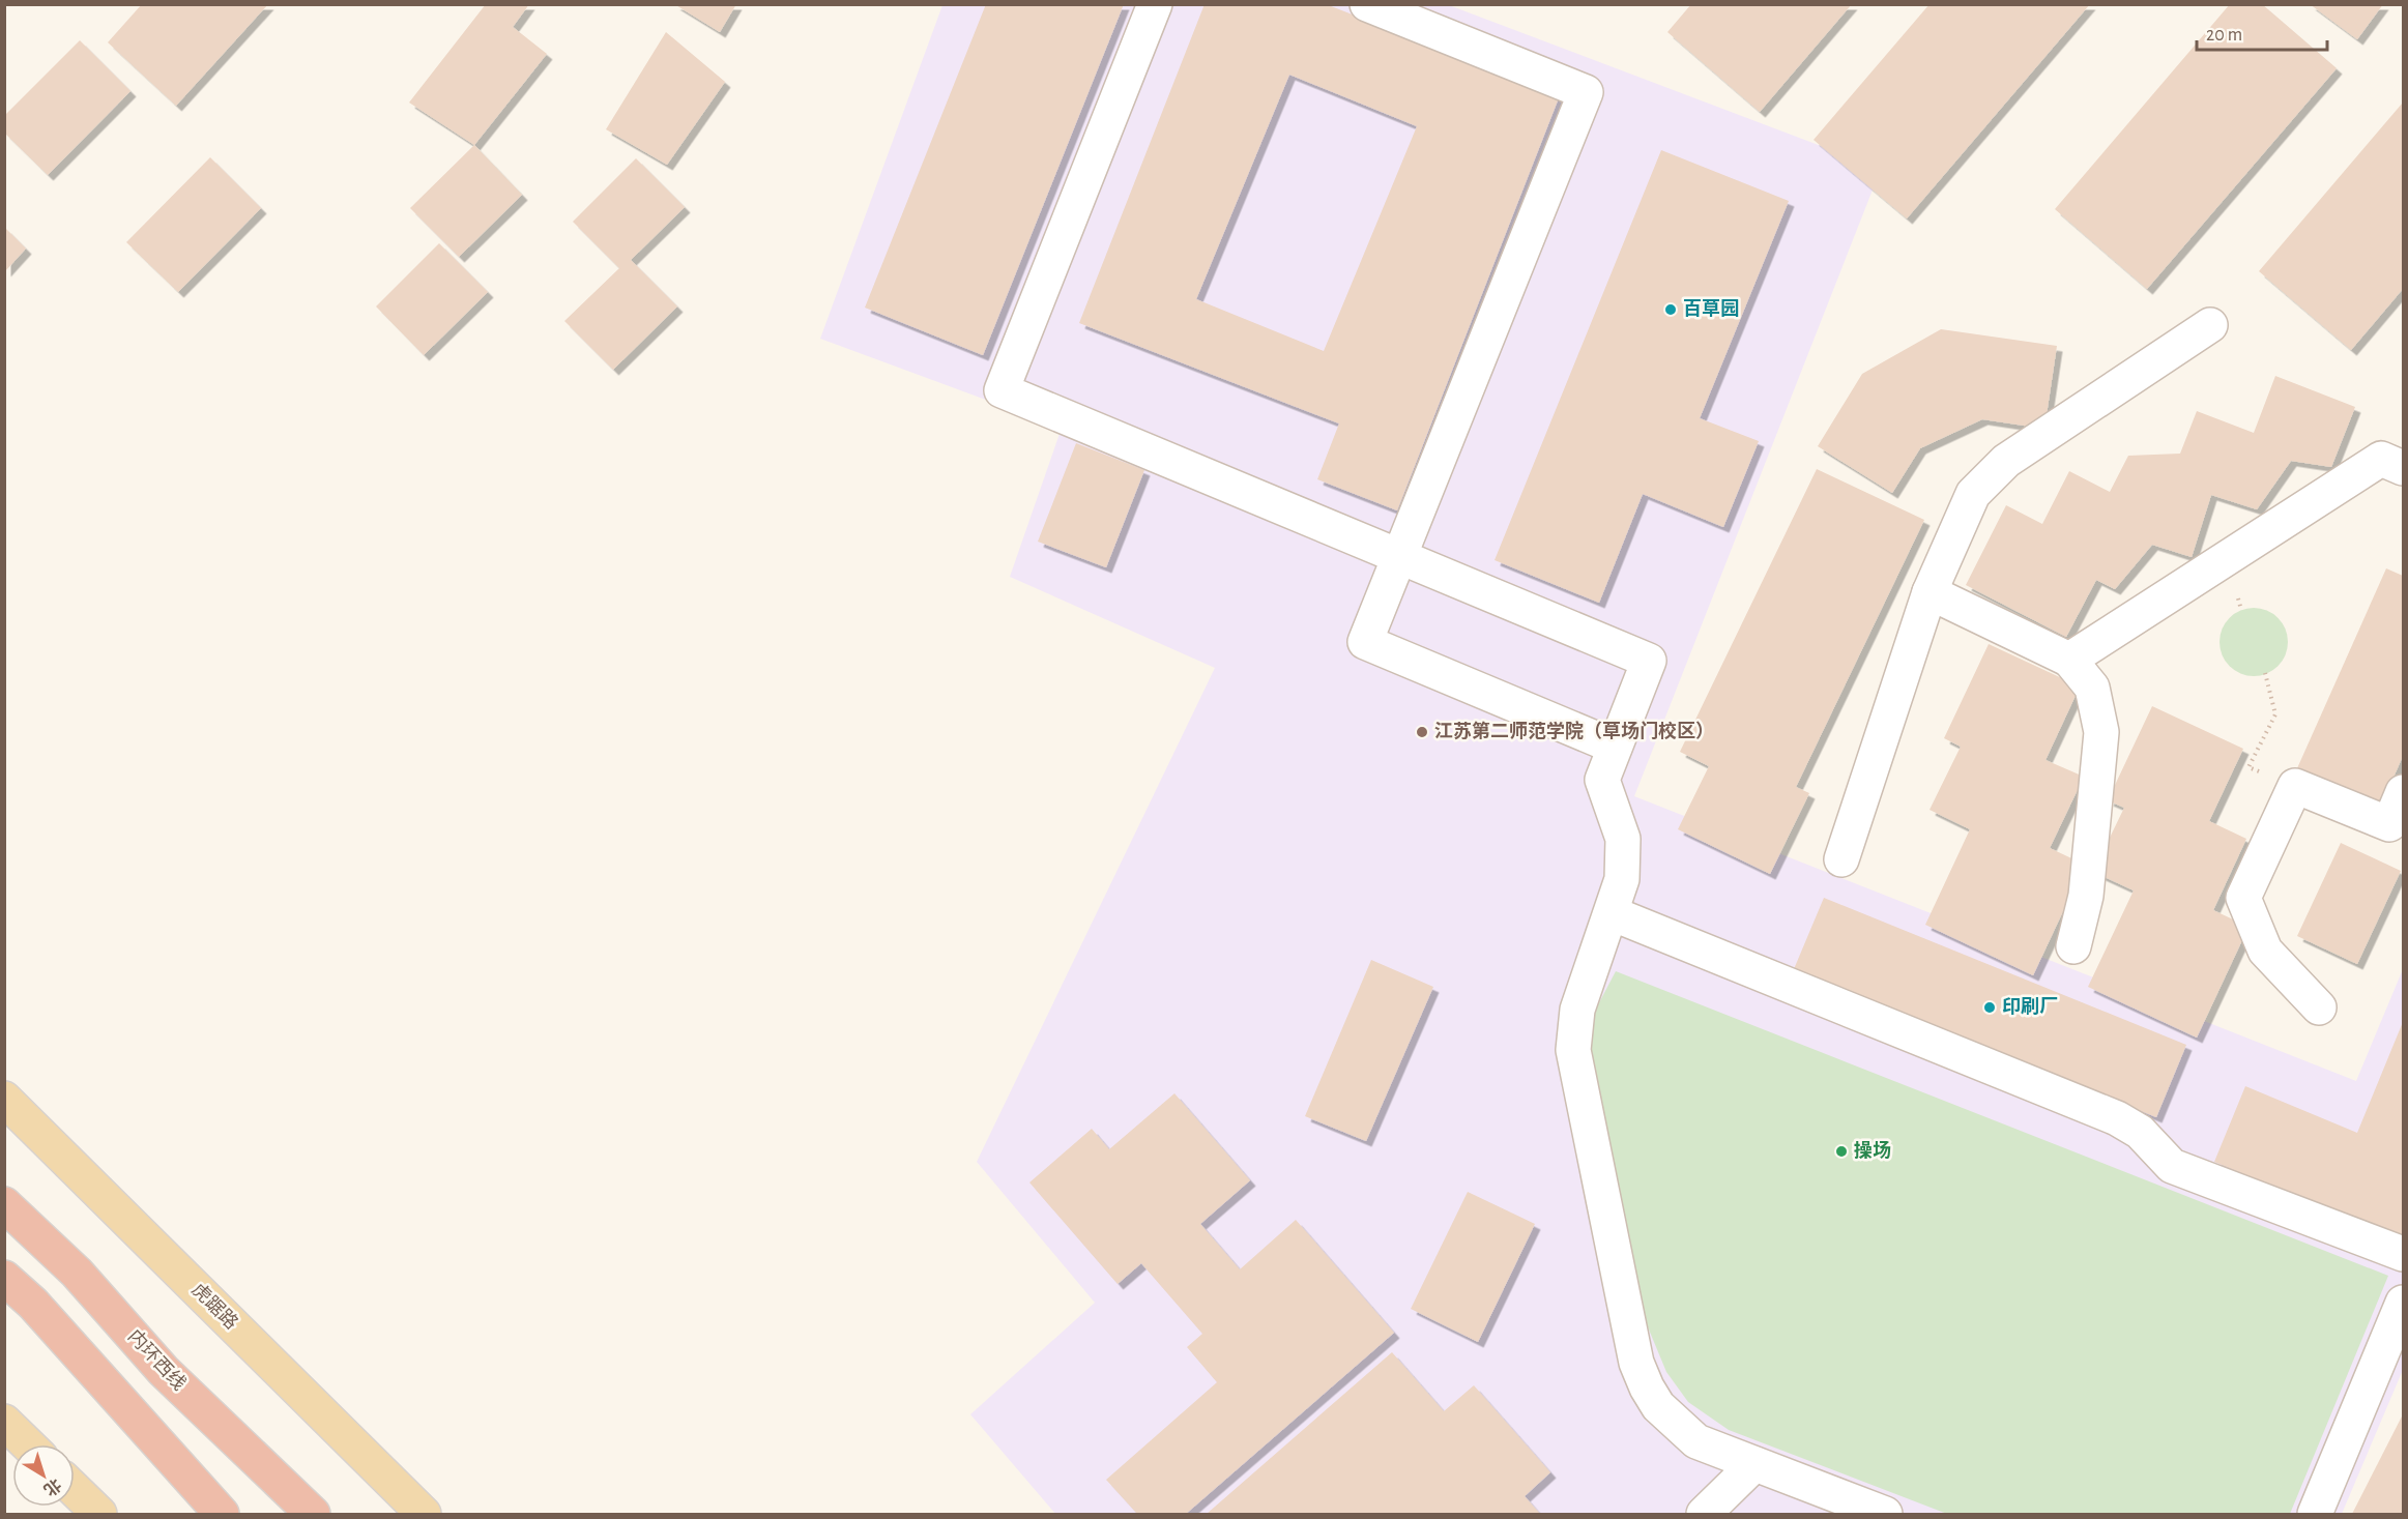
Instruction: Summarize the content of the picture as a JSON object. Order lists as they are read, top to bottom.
{
  "streets": {
    "highway": ["内环西线"],
    "main road": ["虎踞路"]
  },
  "places": [
    "百草园",
    "江苏第二师范学院（草场门校区）",
    "印刷厂",
    "操场"
  ],
  "scale_bar": "20 m",
  "north": "bottom right"
}
